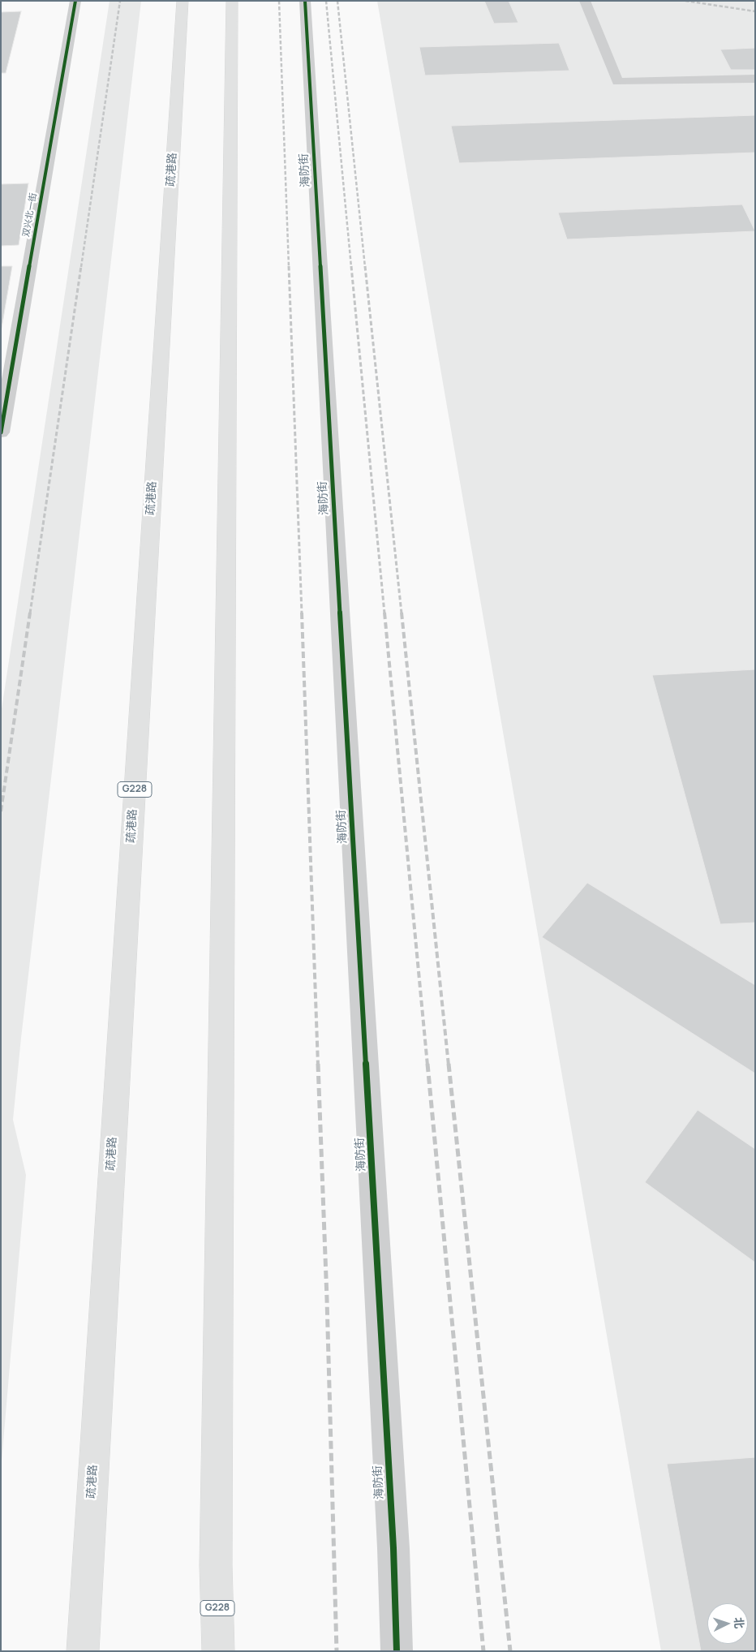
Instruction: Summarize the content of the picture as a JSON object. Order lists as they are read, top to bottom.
{
  "streets": {
    "highway": ["疏港路", "G228"],
    "street": ["海防街", "双兴北一街"]
  },
  "north": "right"
}
